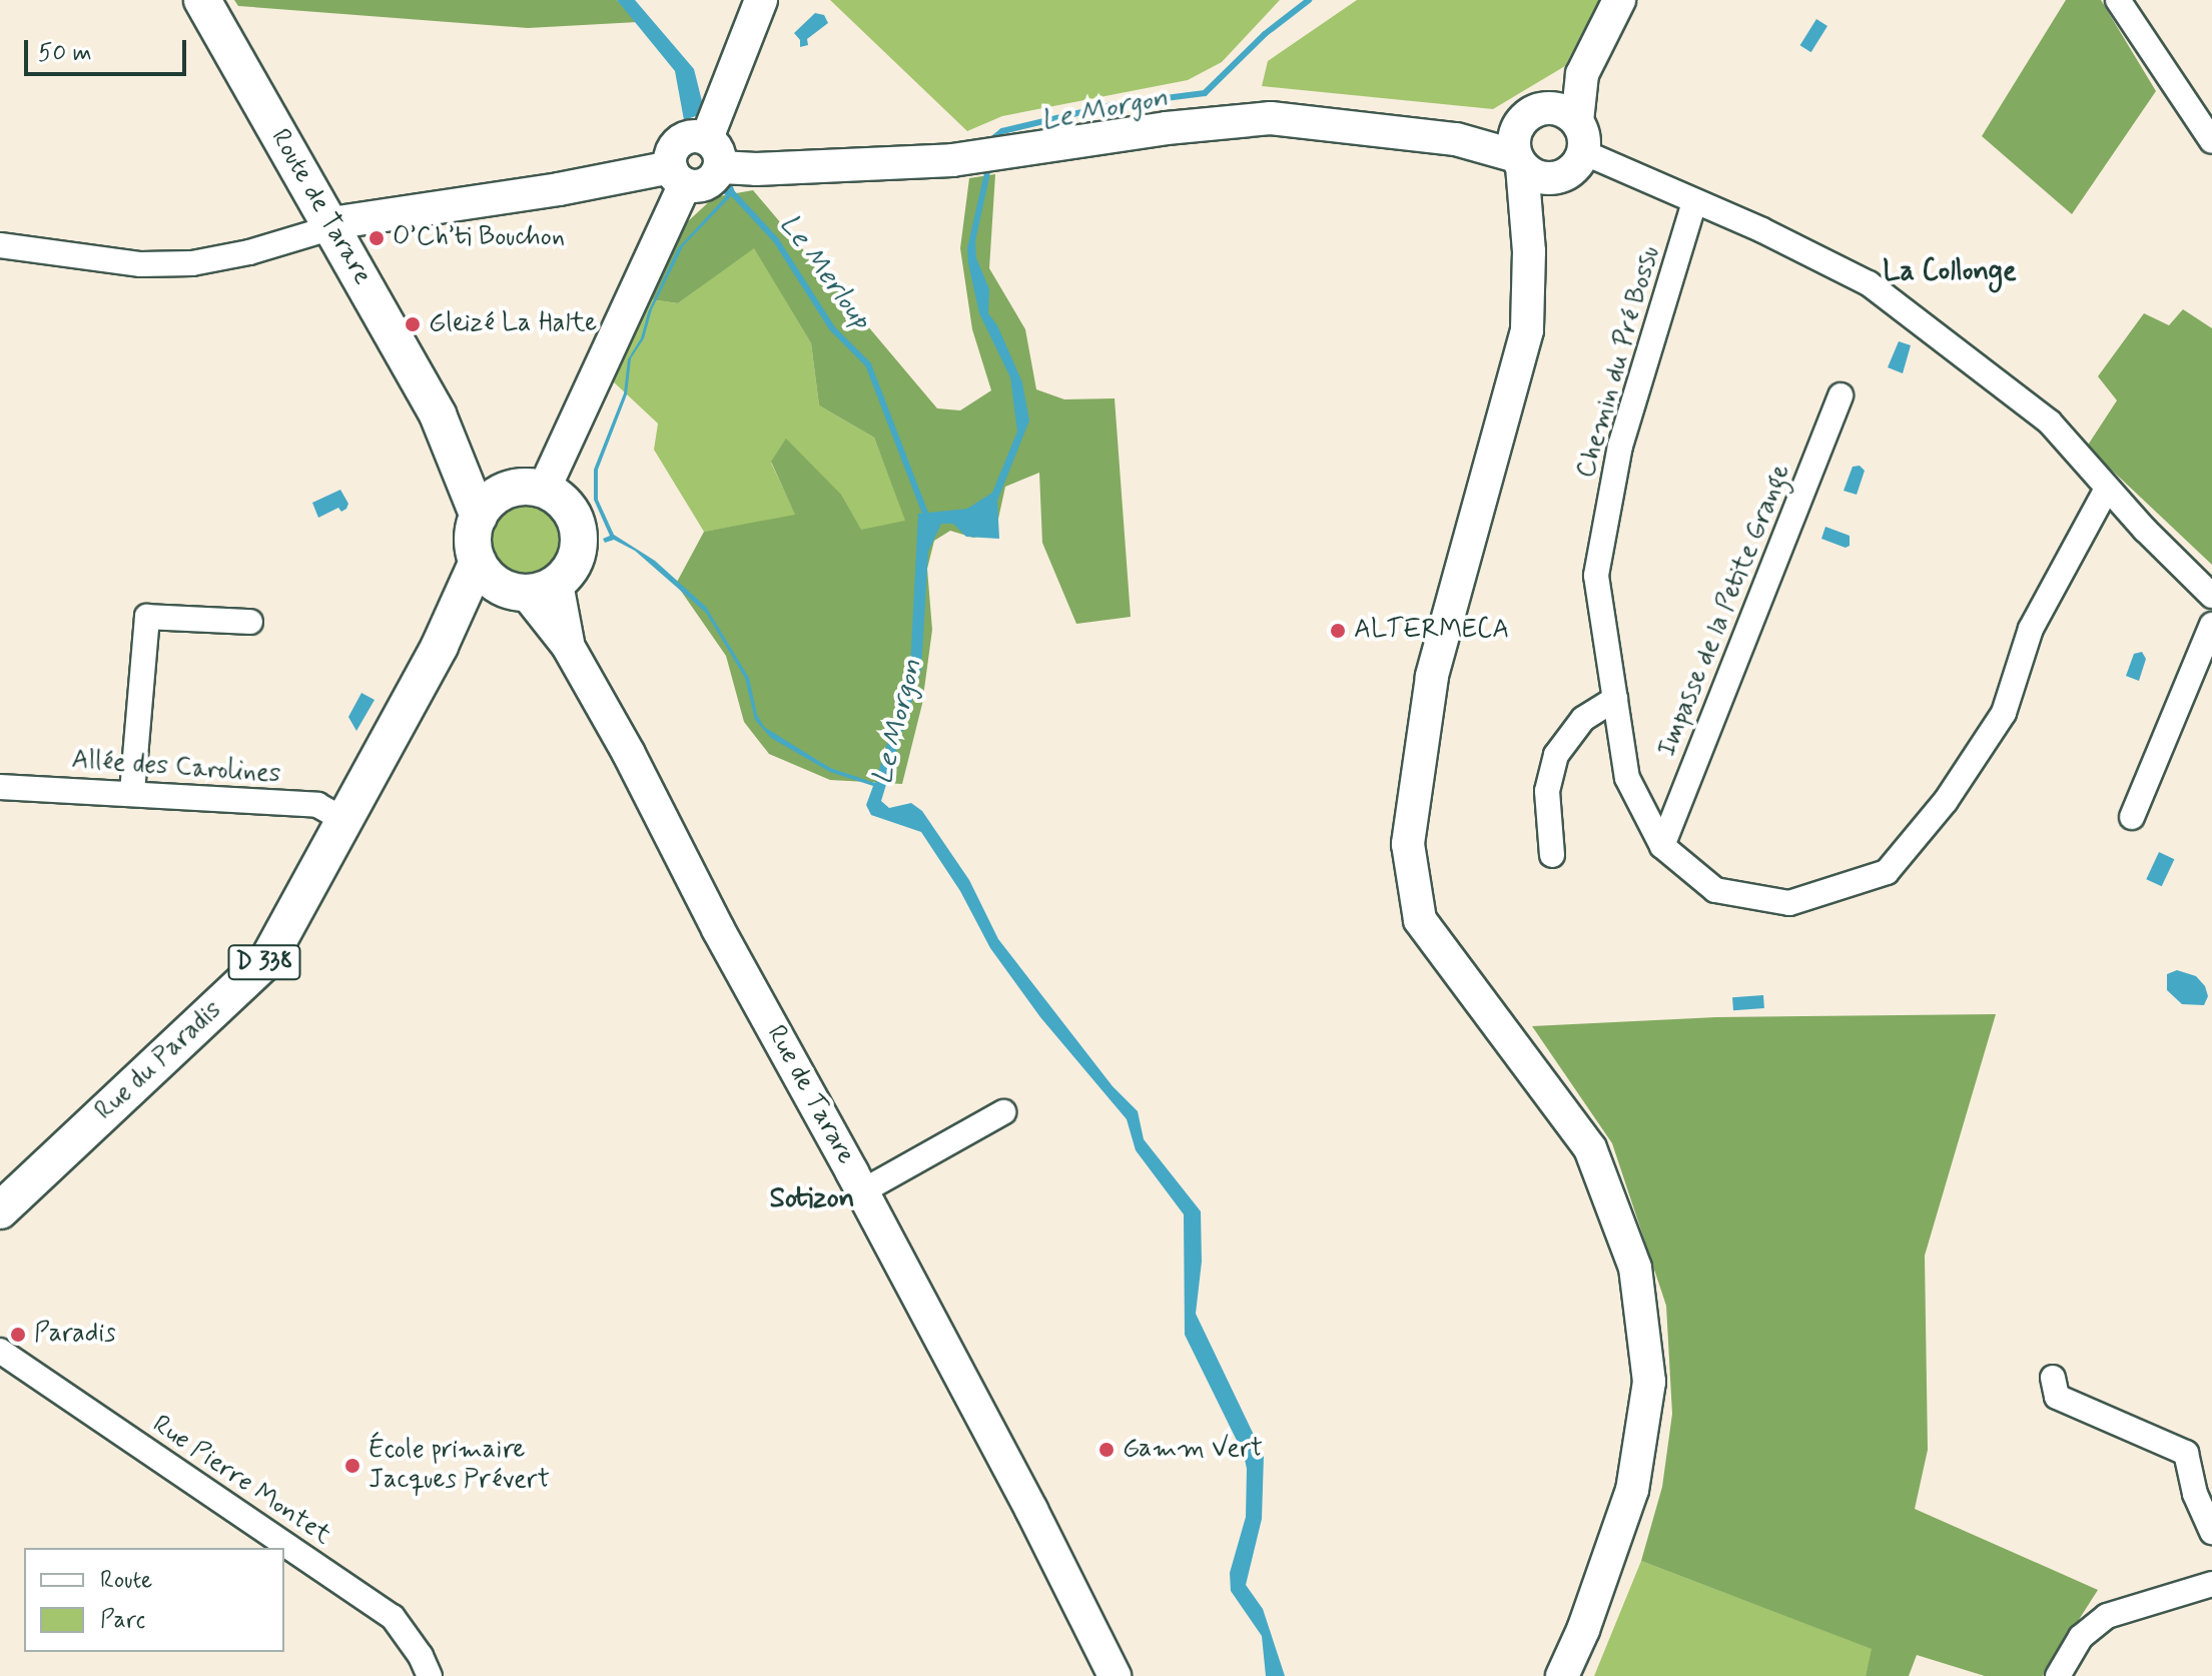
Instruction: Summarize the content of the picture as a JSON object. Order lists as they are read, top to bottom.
{
  "streets": {
    "main road": ["Route de Tarare", "D 338", "Rue du Paradis"],
    "street": [
      "Chemin du Pré Bossu",
      "Impasse de la Petite Grange",
      "Allée des Carolines",
      "Rue de Tarare",
      "Rue Pierre Montet"
    ]
  },
  "crossings": [
    ["Route de Tarare", "Rue du Paradis"],
    ["Route de Tarare", "Rue de Tarare"],
    ["Chemin du Pré Bossu", "Impasse de la Petite Grange"],
    ["Allée des Carolines", "Rue du Paradis"],
    ["Rue du Paradis", "Rue de Tarare"]
  ],
  "districts": ["La Collonge", "Sotizon"],
  "water": ["Le Morgon", "Le Merloup"],
  "places": [
    "O’Ch’ti Bouchon",
    "Gleizé La Halte",
    "ALTERMECA",
    "Paradis",
    "Gamm Vert",
    "École primaire Jacques Prévert"
  ],
  "legend": ["Route", "Parc"],
  "scale_bar": "50 m"
}
